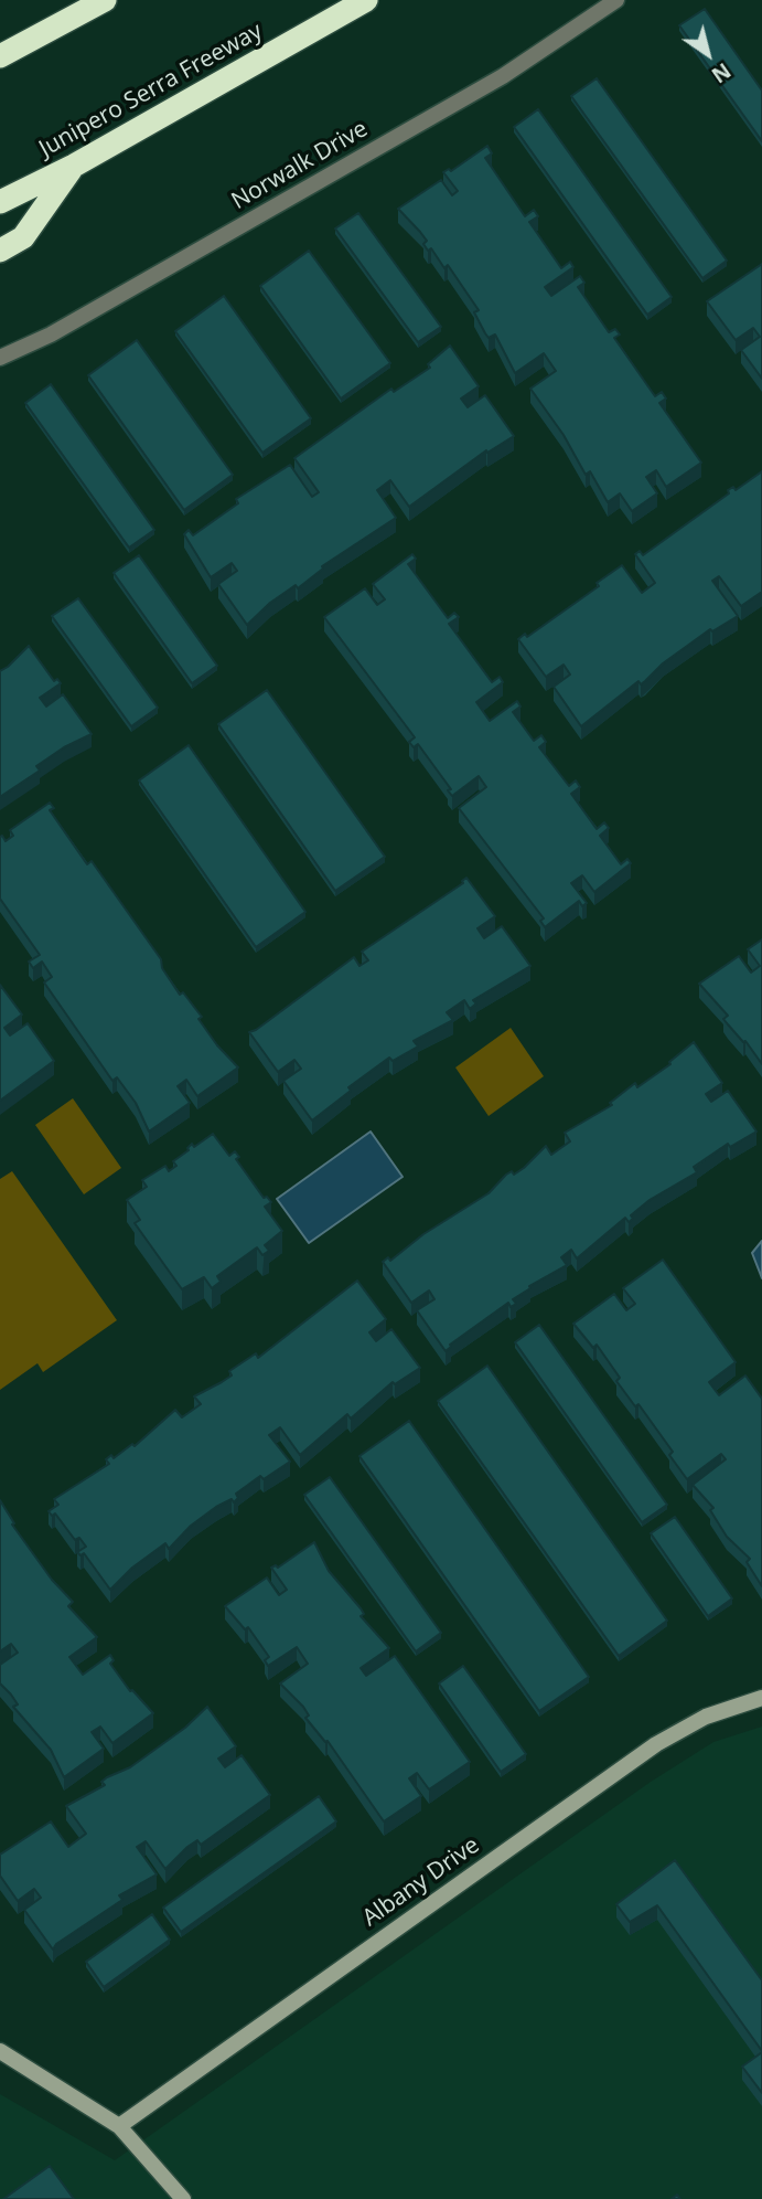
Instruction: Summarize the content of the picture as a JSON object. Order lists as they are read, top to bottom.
{
  "streets": {
    "highway": ["Junipero Serra Freeway"],
    "street": ["Norwalk Drive", "Albany Drive"]
  },
  "north": "bottom right"
}
